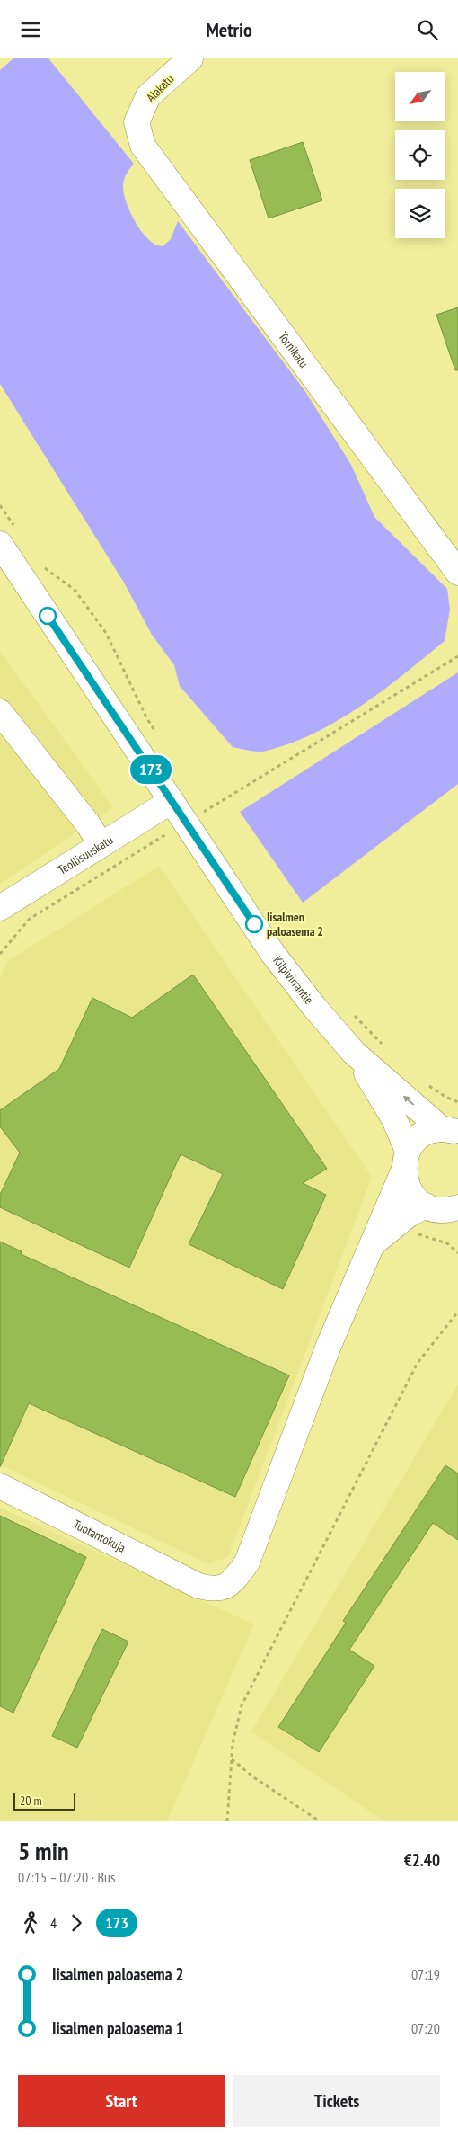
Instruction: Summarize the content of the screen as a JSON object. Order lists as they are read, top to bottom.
{
  "streets": {
    "street": [
      "Alakatu",
      "Tornikatu",
      "Teollisuuskatu",
      "Kilpivirrantie",
      "Tuotantokuja"
    ]
  },
  "crossings": [
    ["Alakatu", "Tornikatu"],
    ["Teollisuuskatu", "Kilpivirrantie"]
  ],
  "places": ["Iisalmen paloasema 2"],
  "lines": ["bus line 173"],
  "scale_bar": "20 m",
  "north": "bottom left",
  "page": {
    "header": "Metrio",
    "on_map": "173",
    "scale": "20 m",
    "heading": ["5 min", "07:15 – 07:20 · Bus", "€2.40"],
    "legs": ["4", "173"],
    "list": [
      {
        "name": "Iisalmen paloasema 2",
        "value": "07:19"
      },
      {
        "name": "Iisalmen paloasema 1",
        "value": "07:20"
      }
    ],
    "buttons": ["Start", "Tickets"]
  }
}
